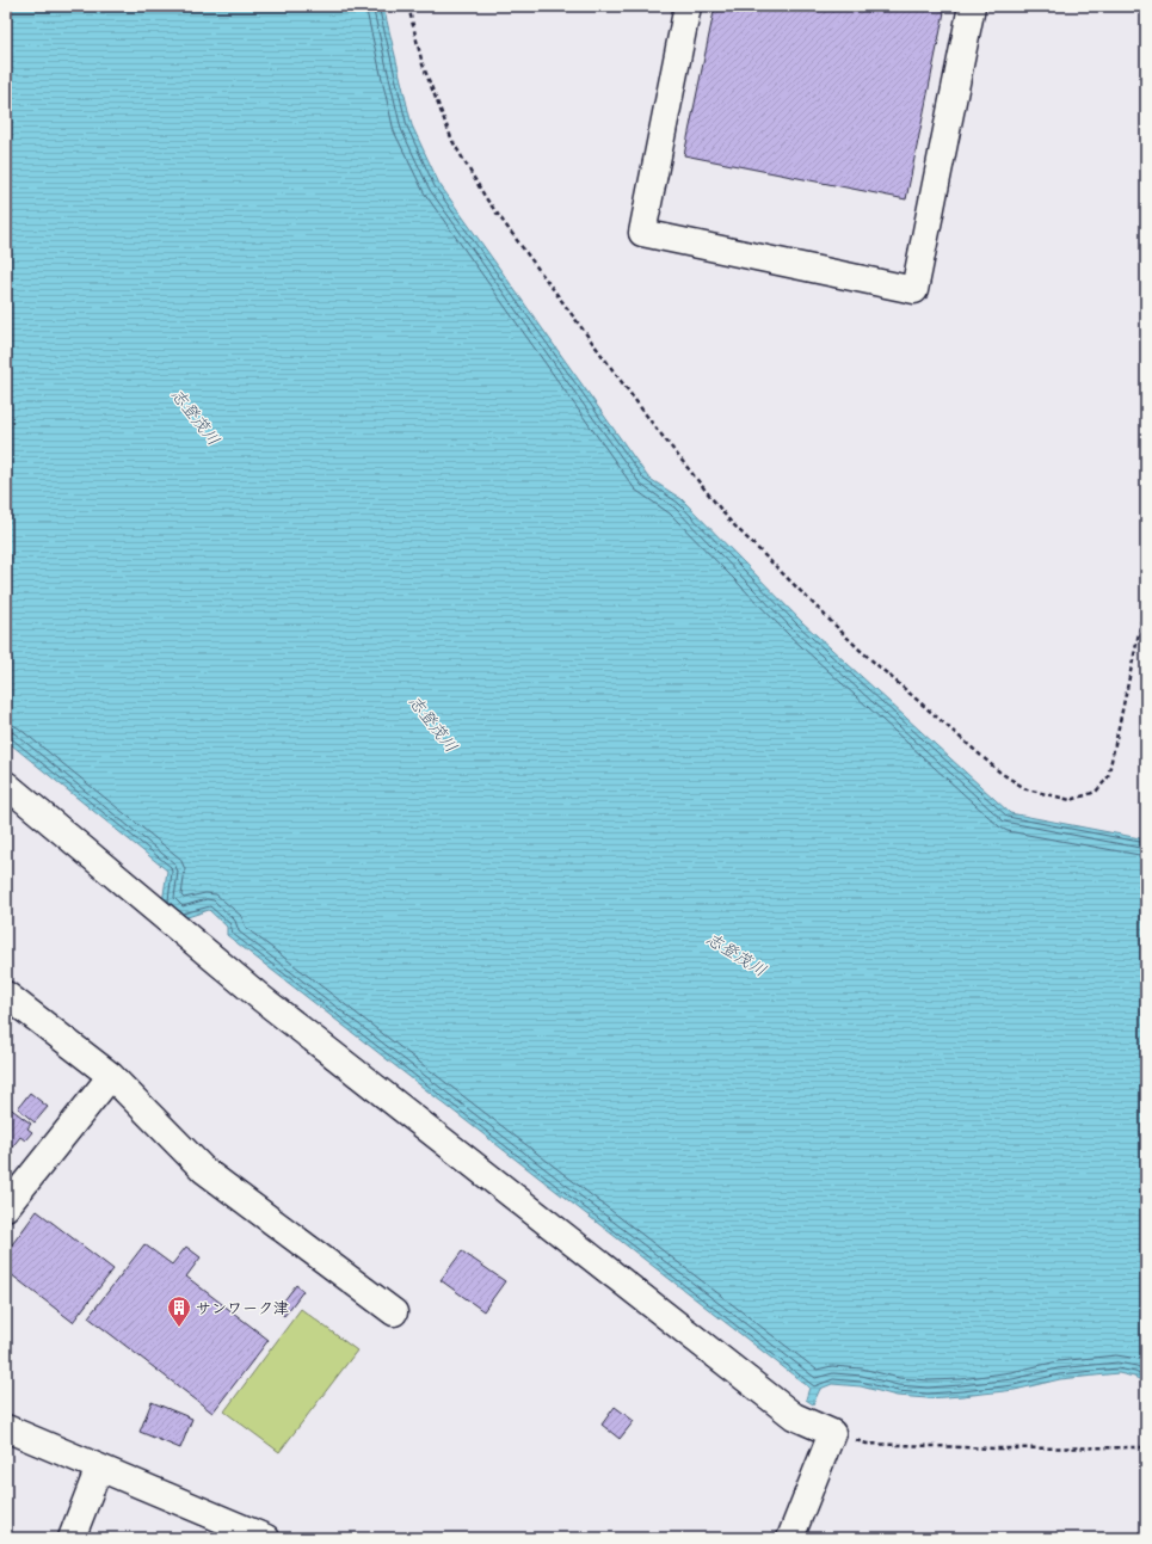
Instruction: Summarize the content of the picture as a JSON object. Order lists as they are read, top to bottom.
{
  "water": ["志登茂川"],
  "places": {
    "building": ["サンワーク津"]
  }
}
